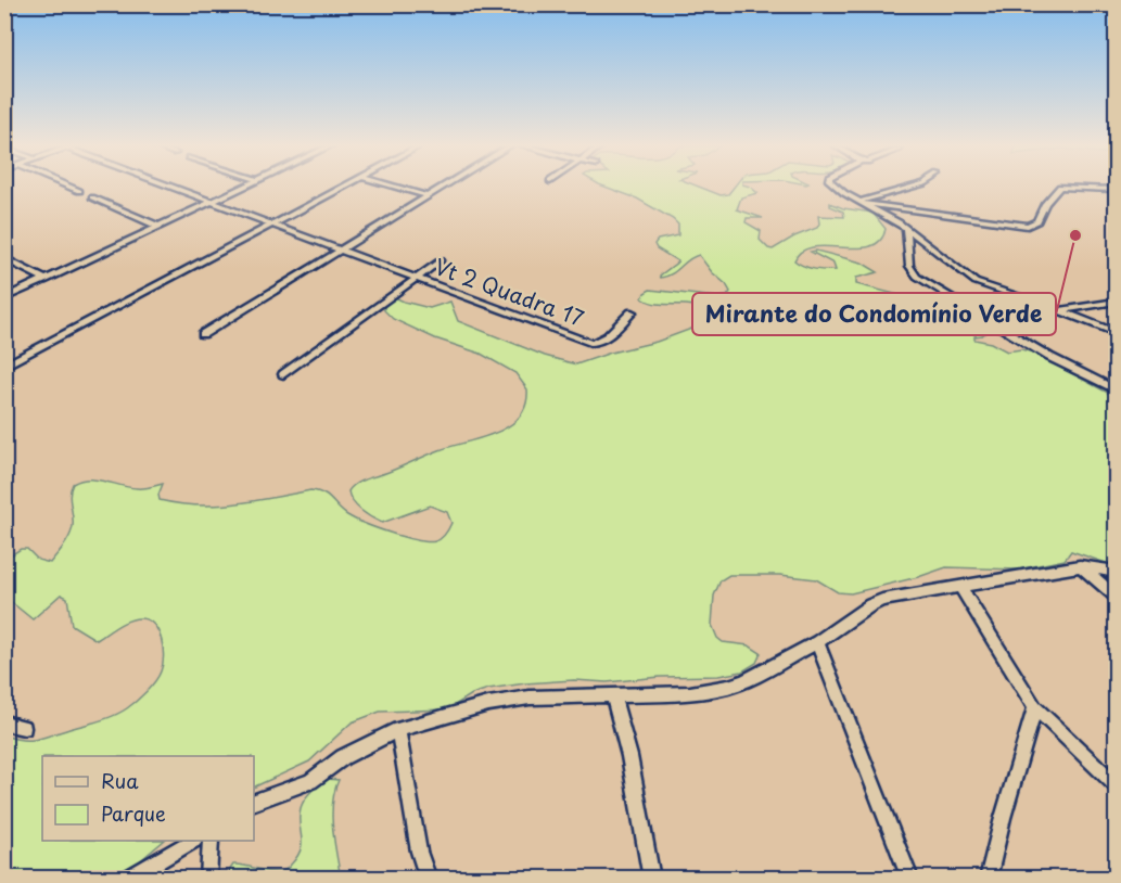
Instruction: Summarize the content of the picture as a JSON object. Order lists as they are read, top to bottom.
{
  "streets": {
    "street": ["Vt 2 Quadra 17"]
  },
  "places": ["Mirante do Condomínio Verde"],
  "legend": ["Rua", "Parque"]
}
